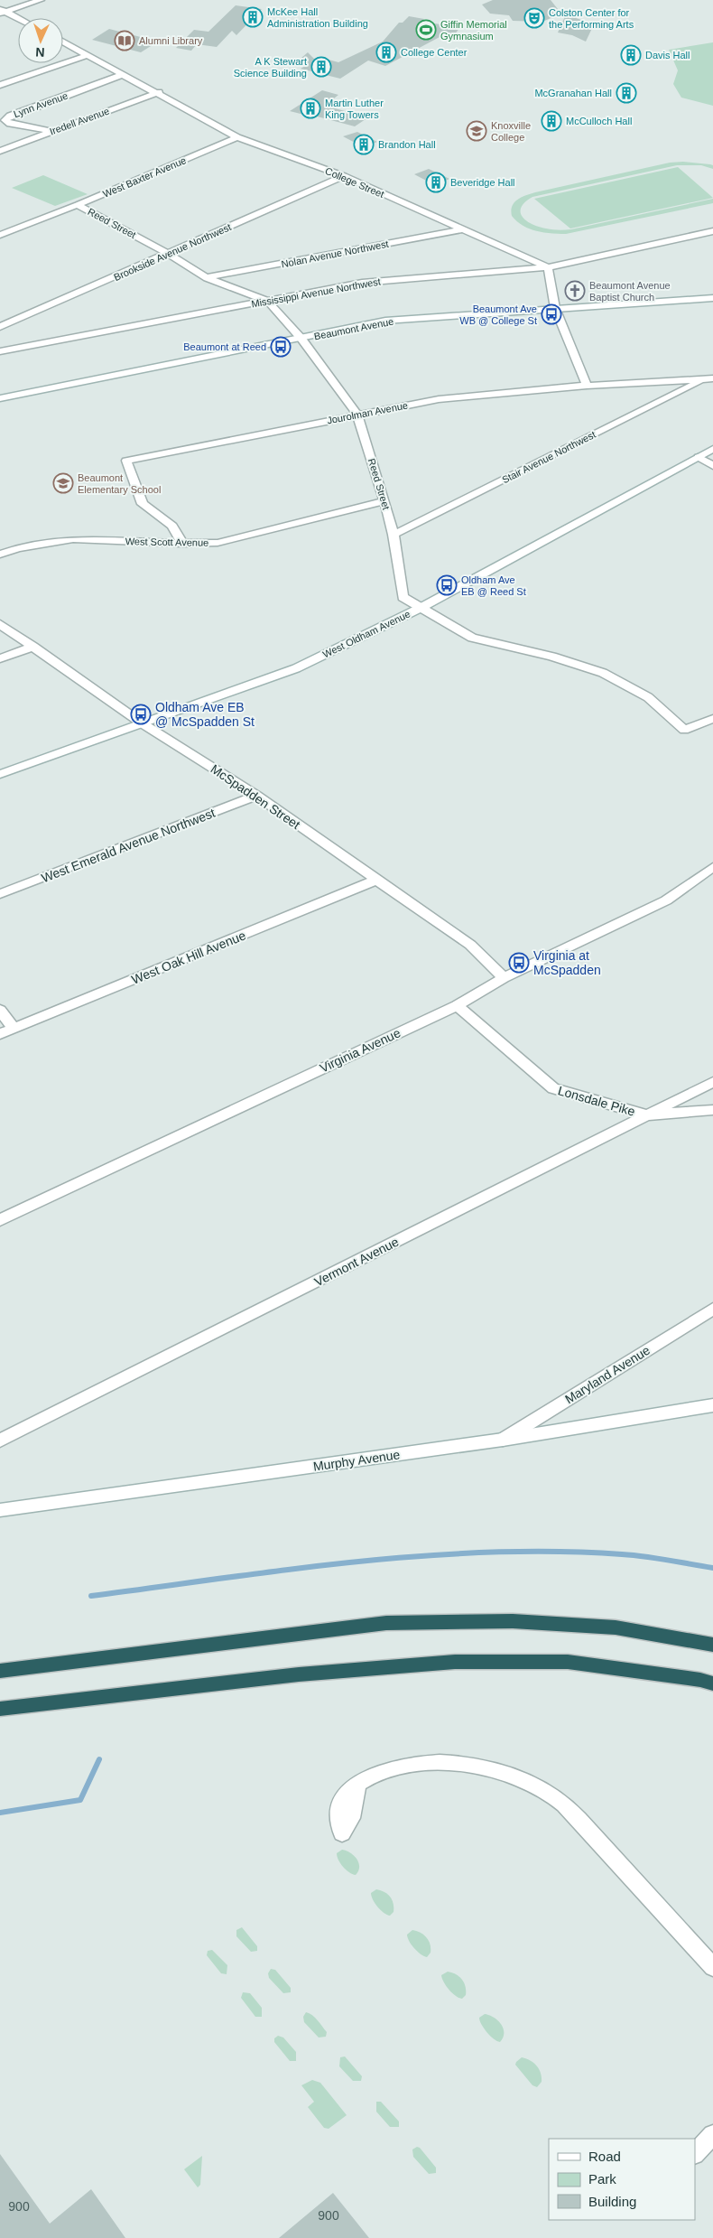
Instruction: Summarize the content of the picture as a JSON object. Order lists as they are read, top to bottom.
{
  "streets": {
    "street": [
      "Lynn Avenue",
      "Iredell Avenue",
      "West Baxter Avenue",
      "College Street",
      "Reed Street",
      "Brookside Avenue Northwest",
      "Nolan Avenue Northwest",
      "Mississippi Avenue Northwest",
      "Beaumont Avenue",
      "Jourolman Avenue",
      "Stair Avenue Northwest",
      "West Scott Avenue",
      "West Oldham Avenue",
      "McSpadden Street",
      "West Emerald Avenue Northwest",
      "West Oak Hill Avenue",
      "Virginia Avenue",
      "Lonsdale Pike",
      "Vermont Avenue",
      "Maryland Avenue",
      "Murphy Avenue"
    ]
  },
  "crossings": [
    ["Lynn Avenue", "Iredell Avenue"],
    ["Lynn Avenue", "College Street"],
    ["Iredell Avenue", "College Street"],
    ["West Baxter Avenue", "College Street"],
    ["West Baxter Avenue", "Reed Street"],
    ["College Street", "Brookside Avenue Northwest"],
    ["College Street", "Nolan Avenue Northwest"],
    ["College Street", "Mississippi Avenue Northwest"],
    ["Reed Street", "Brookside Avenue Northwest"],
    ["Reed Street", "Nolan Avenue Northwest"],
    ["Reed Street", "Mississippi Avenue Northwest"],
    ["Reed Street", "Beaumont Avenue"],
    ["Reed Street", "Jourolman Avenue"],
    ["Reed Street", "Stair Avenue Northwest"],
    ["Reed Street", "West Scott Avenue"],
    ["Reed Street", "West Oldham Avenue"],
    ["Jourolman Avenue", "Stair Avenue Northwest"],
    ["Jourolman Avenue", "West Scott Avenue"],
    ["West Oldham Avenue", "McSpadden Street"],
    ["McSpadden Street", "West Emerald Avenue Northwest"],
    ["McSpadden Street", "West Oak Hill Avenue"],
    ["McSpadden Street", "Virginia Avenue"],
    ["Virginia Avenue", "Lonsdale Pike"],
    ["Lonsdale Pike", "Vermont Avenue"],
    ["Maryland Avenue", "Murphy Avenue"]
  ],
  "places": {
    "building": [
      "McKee Hall Administration Building",
      "College Center",
      "Davis Hall",
      "A K Stewart Science Building",
      "McGranahan Hall",
      "Martin Luther King Towers",
      "McCulloch Hall",
      "Brandon Hall",
      "Beveridge Hall"
    ],
    "theatre": ["Colston Center for the Performing Arts"],
    "sports": ["Giffin Memorial Gymnasium"],
    "library": ["Alumni Library"],
    "school or university": ["Knoxville College", "Beaumont Elementary School"],
    "church": ["Beaumont Avenue Baptist Church"],
    "bus stop": [
      "Beaumont Ave WB @ College St",
      "Beaumont at Reed",
      "Oldham Ave EB @ Reed St",
      "Oldham Ave EB @ McSpadden St",
      "Virginia at McSpadden"
    ]
  },
  "house_numbers": ["900", "900"],
  "legend": ["Road", "Park", "Building"],
  "north": "bottom"
}
